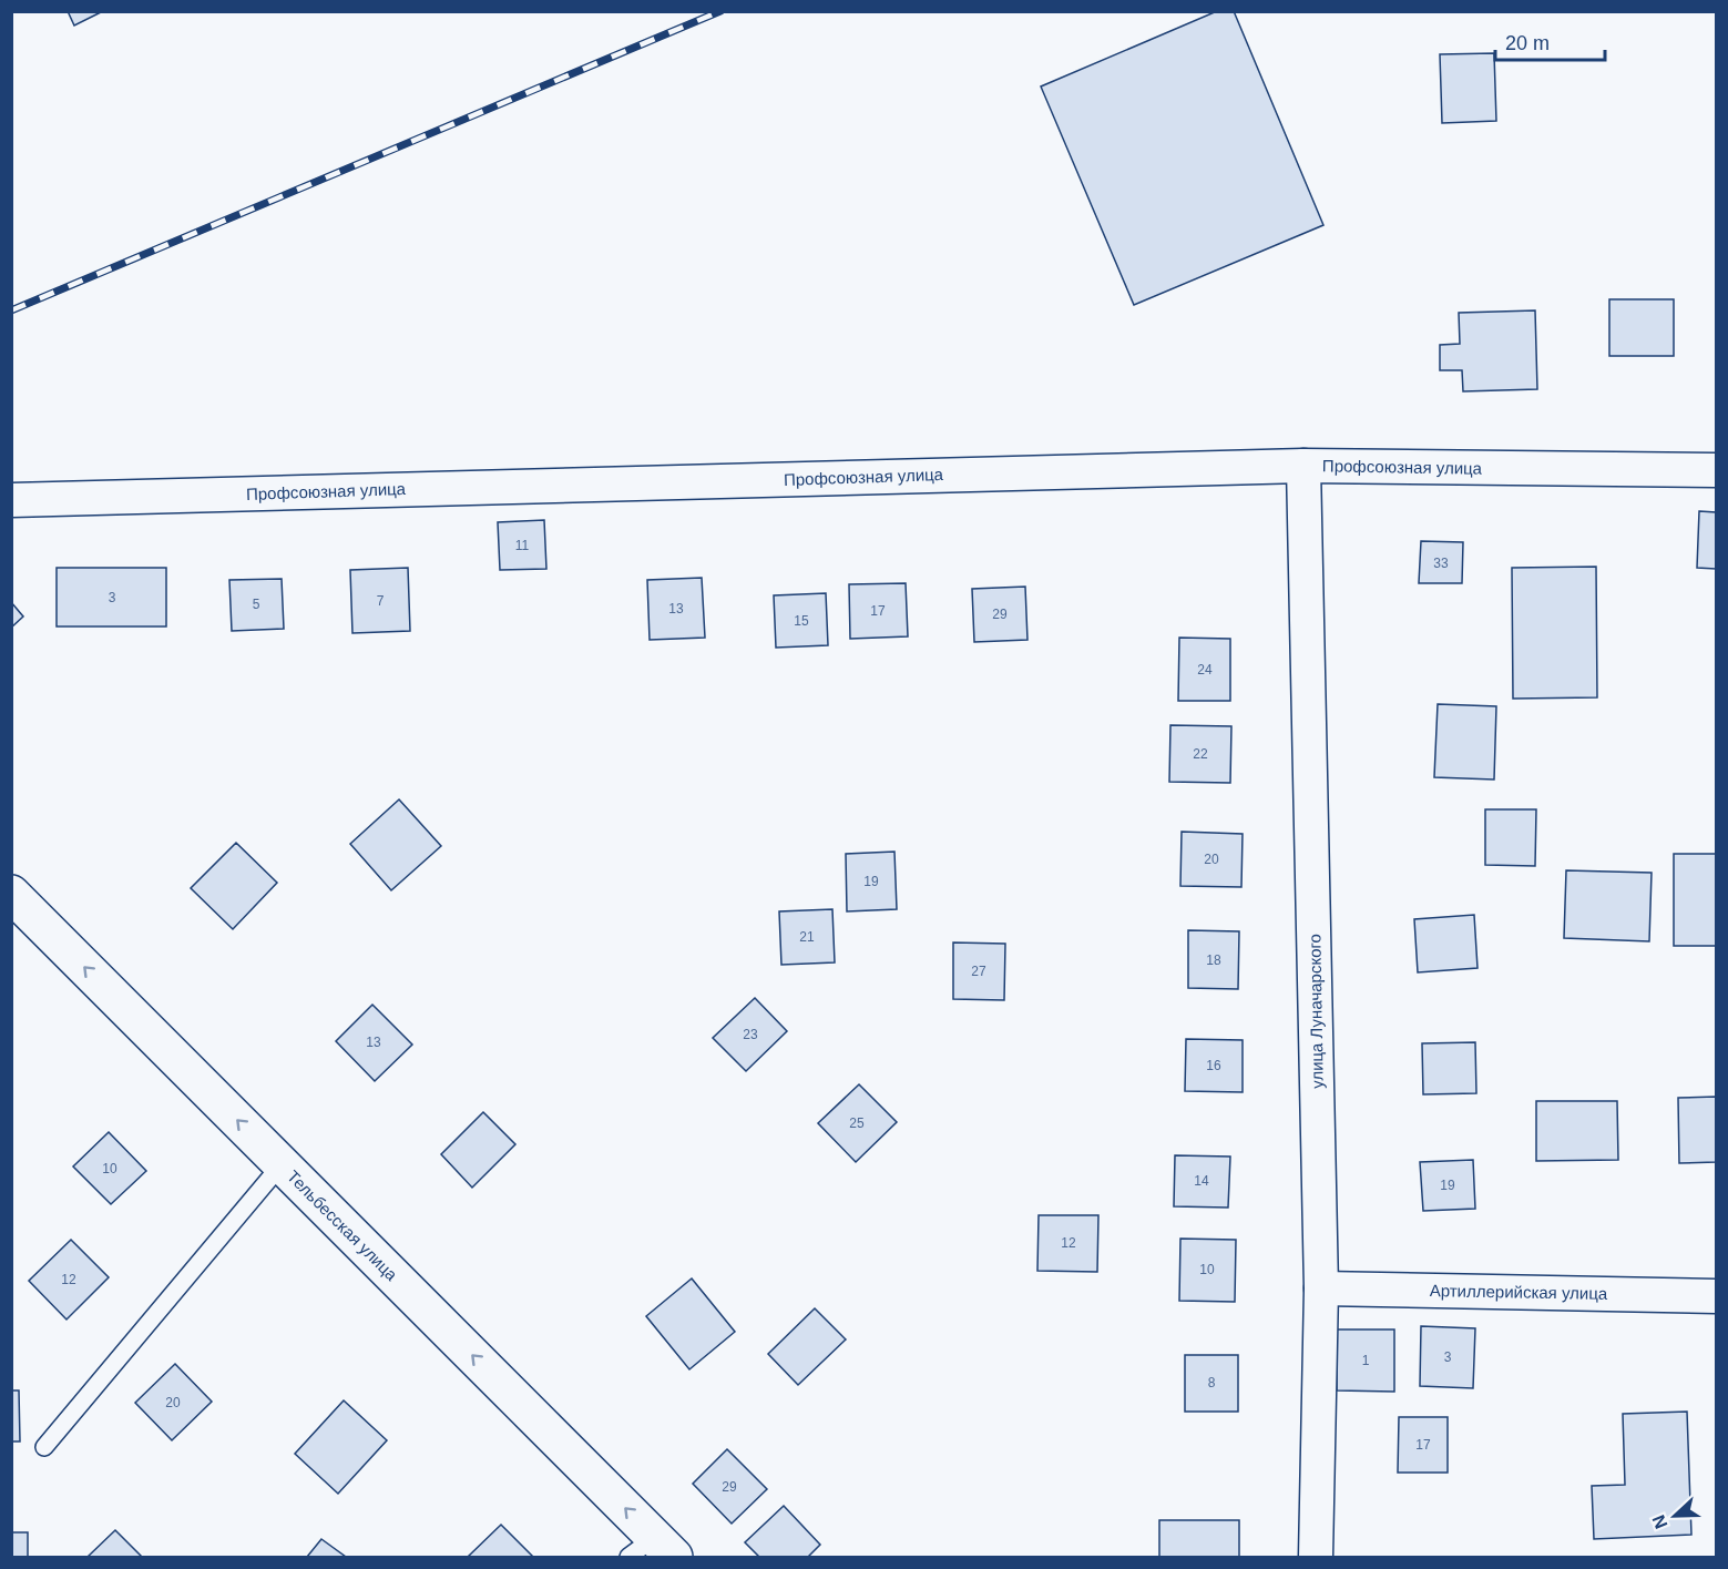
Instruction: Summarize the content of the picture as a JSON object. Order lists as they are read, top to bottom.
{
  "streets": {
    "street": [
      "Профсоюзная улица",
      "улица Луначарского",
      "Тельбесская улица",
      "Артиллерийская улица"
    ]
  },
  "crossings": [
    ["Профсоюзная улица", "улица Луначарского"],
    ["улица Луначарского", "Артиллерийская улица"]
  ],
  "one_way": ["Тельбесская улица"],
  "house_numbers": [
    "11",
    "33",
    "3",
    "7",
    "5",
    "13",
    "17",
    "29",
    "15",
    "24",
    "22",
    "20",
    "19",
    "21",
    "18",
    "27",
    "23",
    "13",
    "16",
    "25",
    "10",
    "14",
    "19",
    "12",
    "10",
    "12",
    "3",
    "1",
    "8",
    "20",
    "17",
    "29"
  ],
  "scale_bar": "20 m",
  "north": "left"
}
